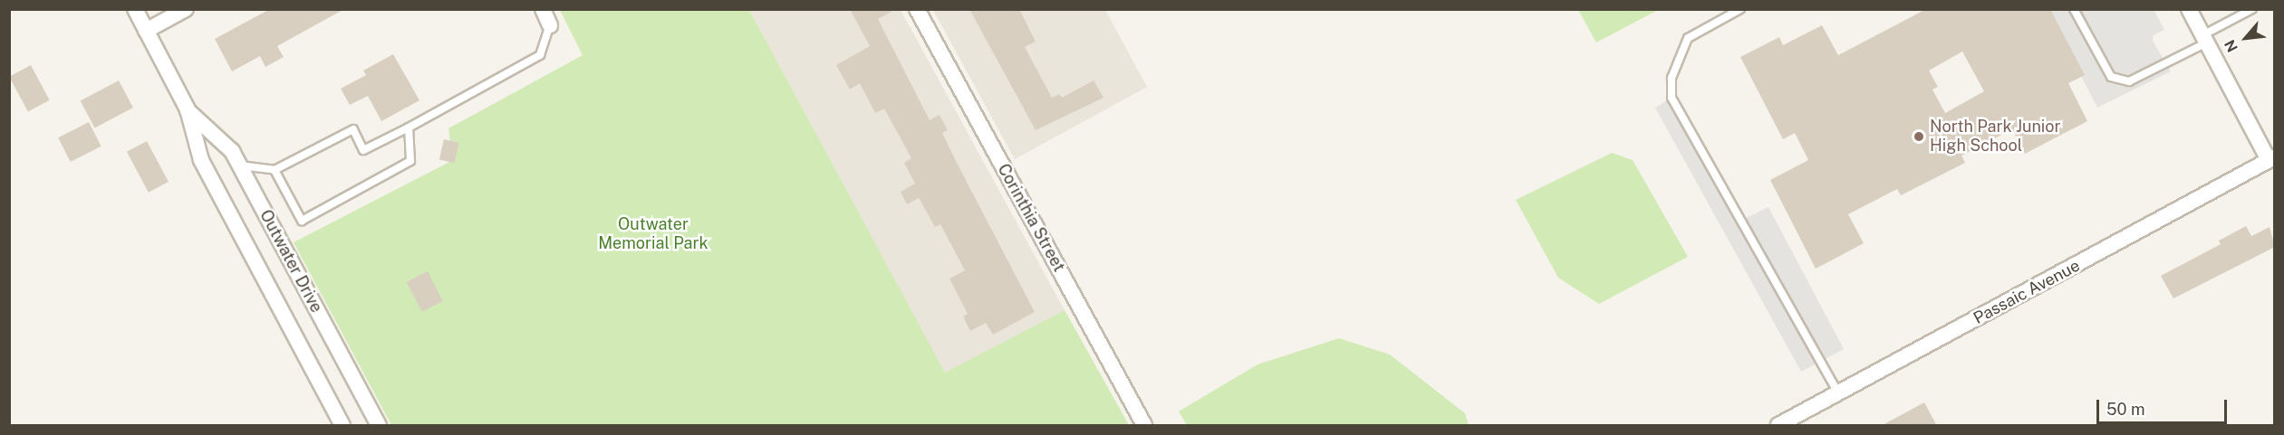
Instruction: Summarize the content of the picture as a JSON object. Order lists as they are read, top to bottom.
{
  "streets": {
    "street": ["Corinthia Street", "Outwater Drive", "Passaic Avenue"]
  },
  "parks": ["Outwater Memorial Park"],
  "places": ["North Park Junior High School"],
  "scale_bar": "50 m",
  "north": "bottom left"
}
